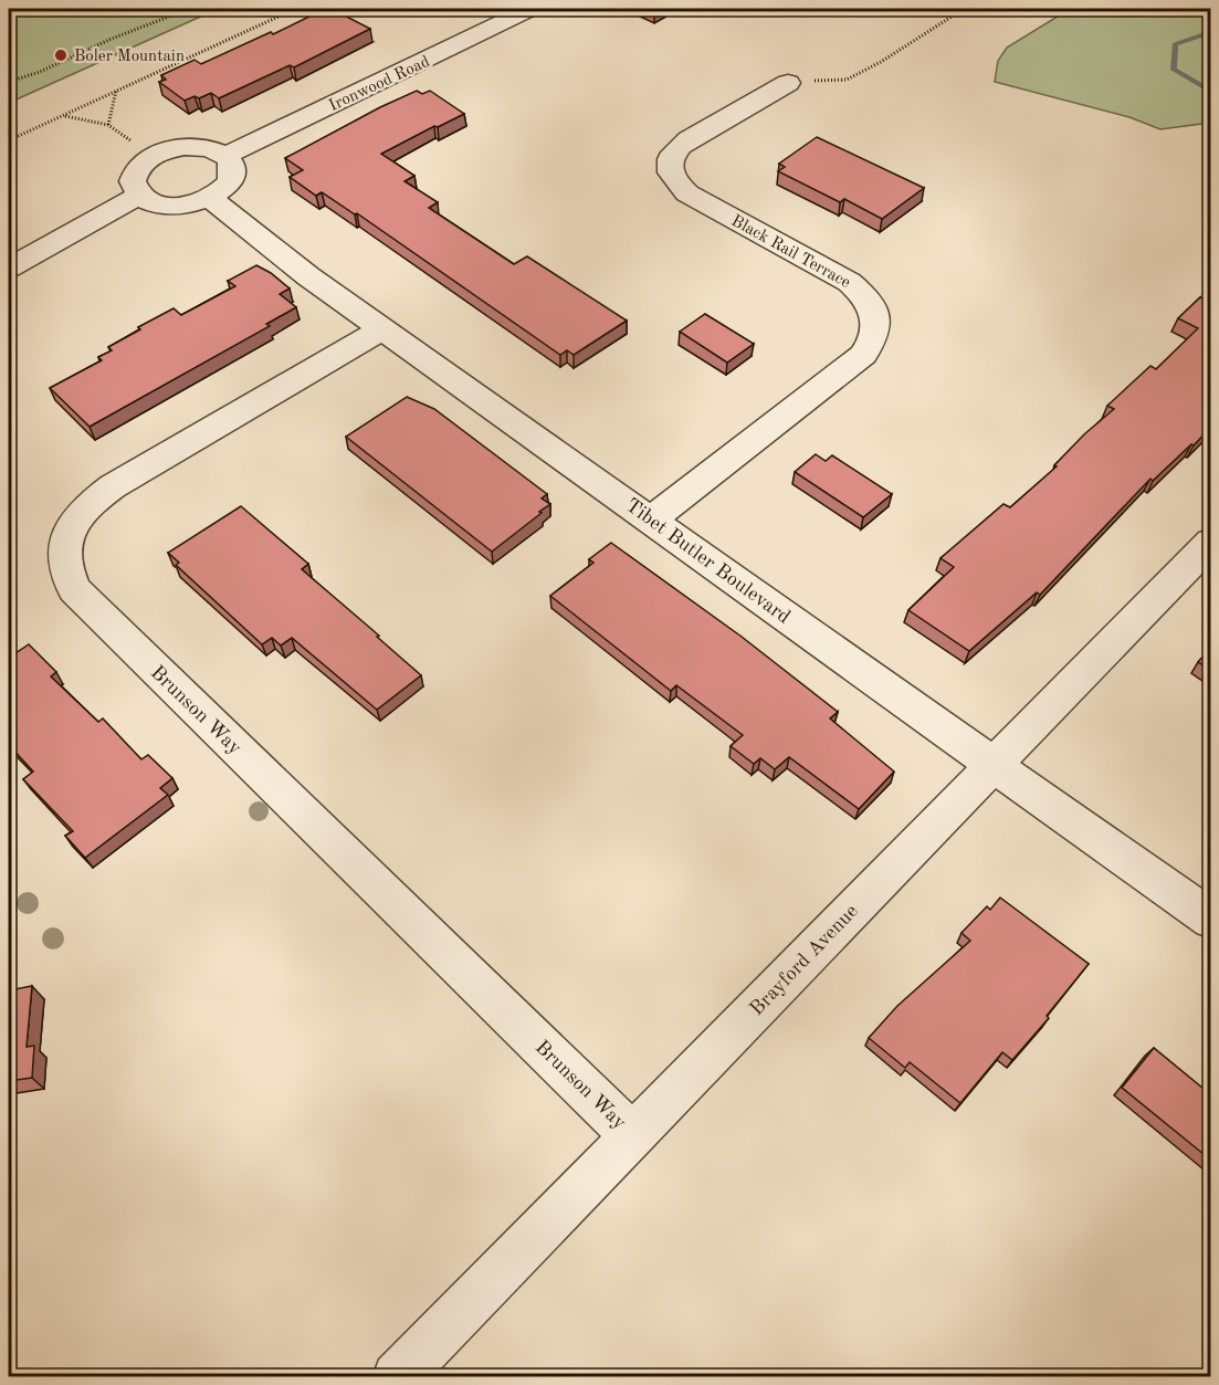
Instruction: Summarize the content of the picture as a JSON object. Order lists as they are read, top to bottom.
{
  "streets": {
    "street": [
      "Ironwood Road",
      "Black Rail Terrace",
      "Tibet Butler Boulevard",
      "Brunson Way",
      "Brayford Avenue"
    ]
  },
  "crossings": [
    ["Ironwood Road", "Tibet Butler Boulevard"],
    ["Black Rail Terrace", "Tibet Butler Boulevard"],
    ["Tibet Butler Boulevard", "Brunson Way"],
    ["Tibet Butler Boulevard", "Brayford Avenue"],
    ["Brunson Way", "Brayford Avenue"]
  ],
  "places": ["Boler Mountain"]
}
